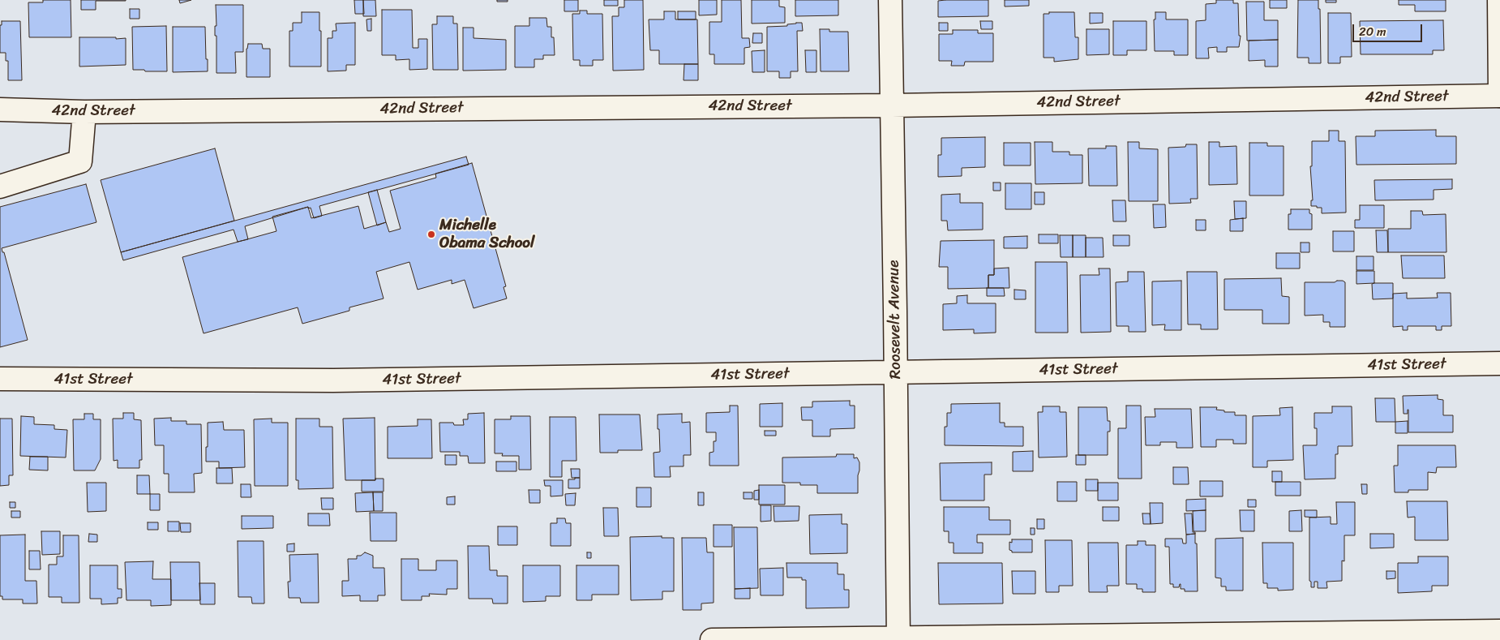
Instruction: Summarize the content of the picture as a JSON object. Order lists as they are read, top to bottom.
{
  "streets": {
    "street": ["42nd Street", "Roosevelt Avenue", "41st Street"]
  },
  "crossings": [
    ["42nd Street", "Roosevelt Avenue"],
    ["Roosevelt Avenue", "41st Street"]
  ],
  "places": ["Michelle Obama School"],
  "scale_bar": "20 m"
}
